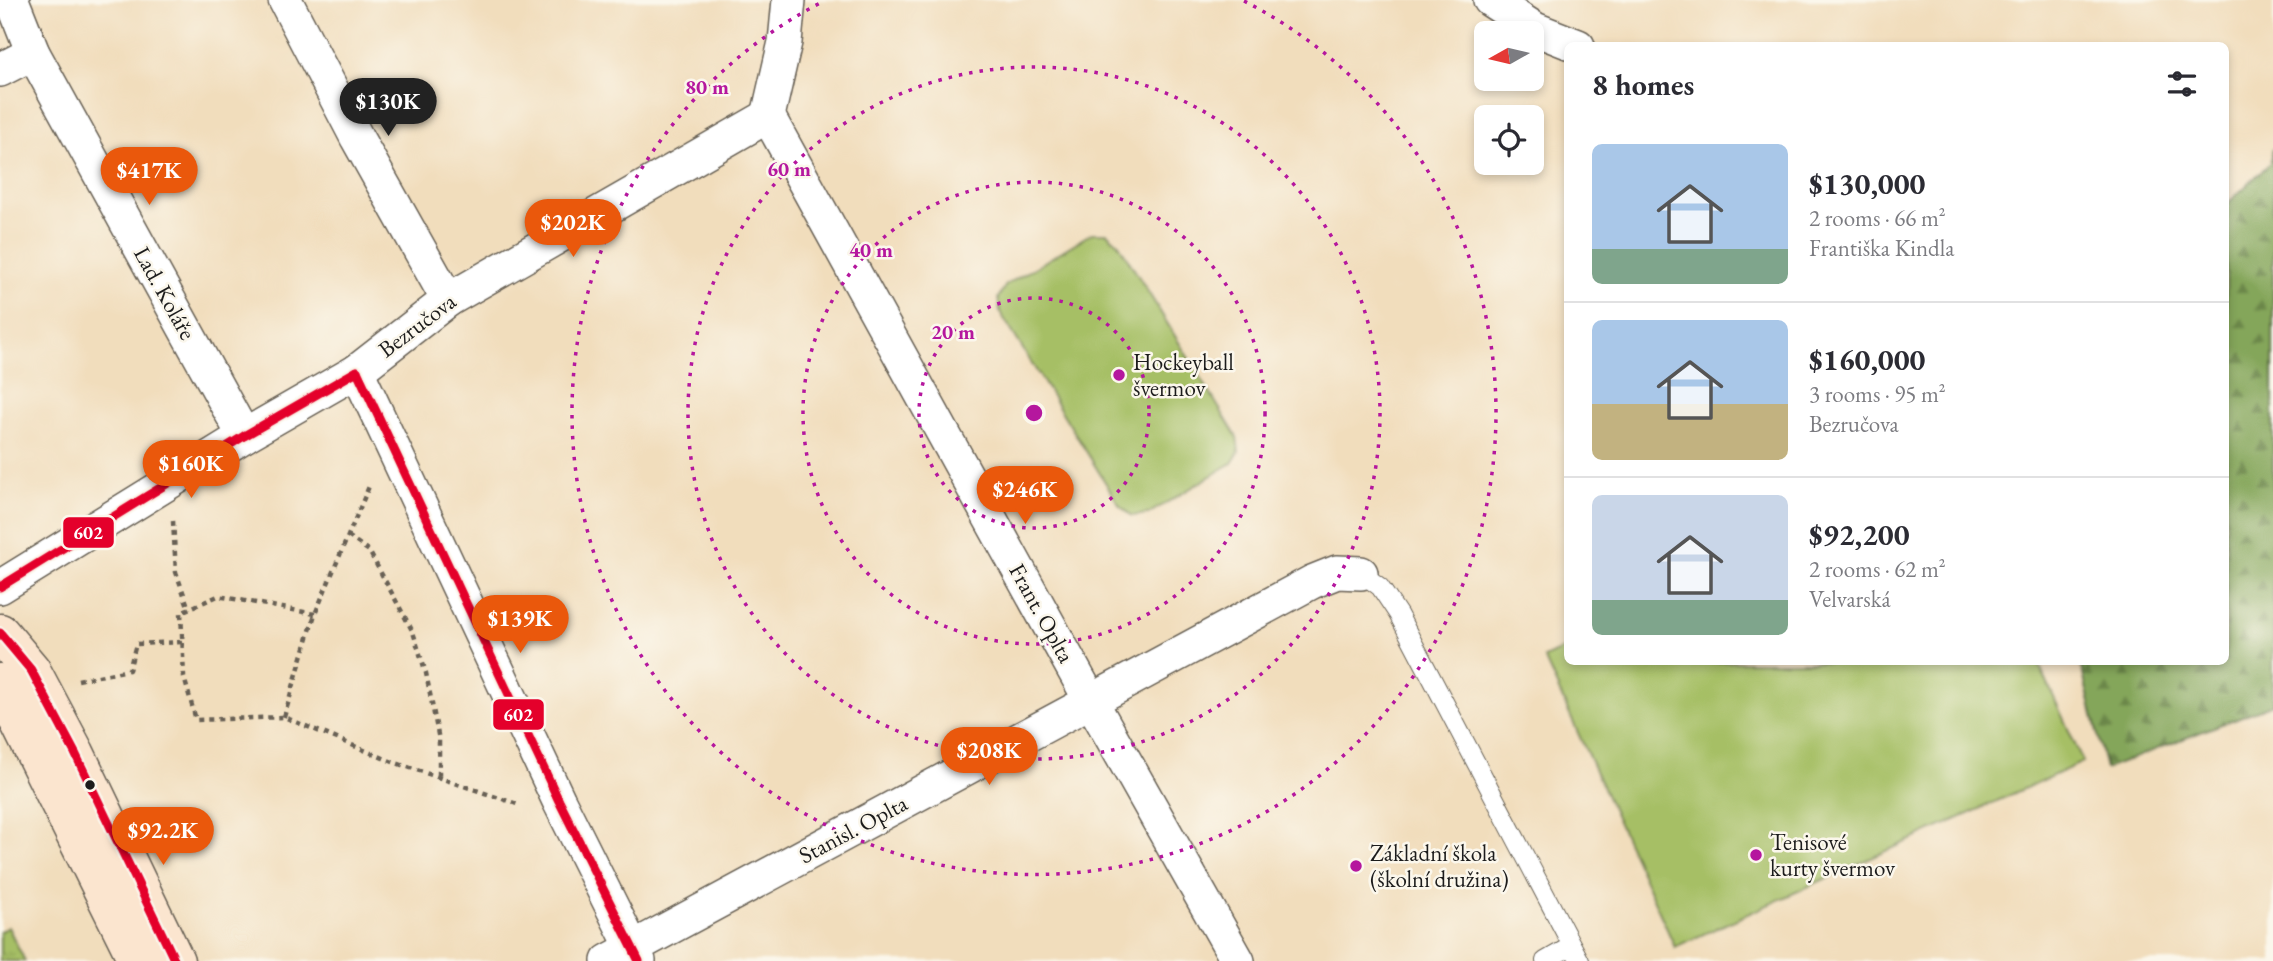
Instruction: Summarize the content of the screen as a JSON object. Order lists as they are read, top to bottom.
{
  "streets": {
    "street": [
      "Lad. Koláře",
      "Bezručova",
      "Frant. Oplta",
      "Stanisl. Oplta"
    ]
  },
  "crossings": [
    ["Lad. Koláře", "Bezručova"],
    ["Bezručova", "Frant. Oplta"],
    ["Frant. Oplta", "Stanisl. Oplta"]
  ],
  "places": ["Hockeyball švermov", "Tenisové kurty švermov", "Základní škola (školní družina)"],
  "lines": ["transit line 602"],
  "north": "left",
  "page": {
    "heading": "8 homes",
    "price": [
      "$130K",
      "$417K",
      "$202K",
      "$160K",
      "$246K",
      "$139K",
      "$208K",
      "$92.2K"
    ],
    "list": [
      {
        "name": "$130,000",
        "note": "2 rooms · 66 m² · Františka Kindla"
      },
      {
        "name": "$160,000",
        "note": "3 rooms · 95 m² · Bezručova"
      },
      {
        "name": "$92,200",
        "note": "2 rooms · 62 m² · Velvarská"
      }
    ]
  },
  "rings": [
    "80 m",
    "60 m",
    "40 m",
    "20 m"
  ]
}
